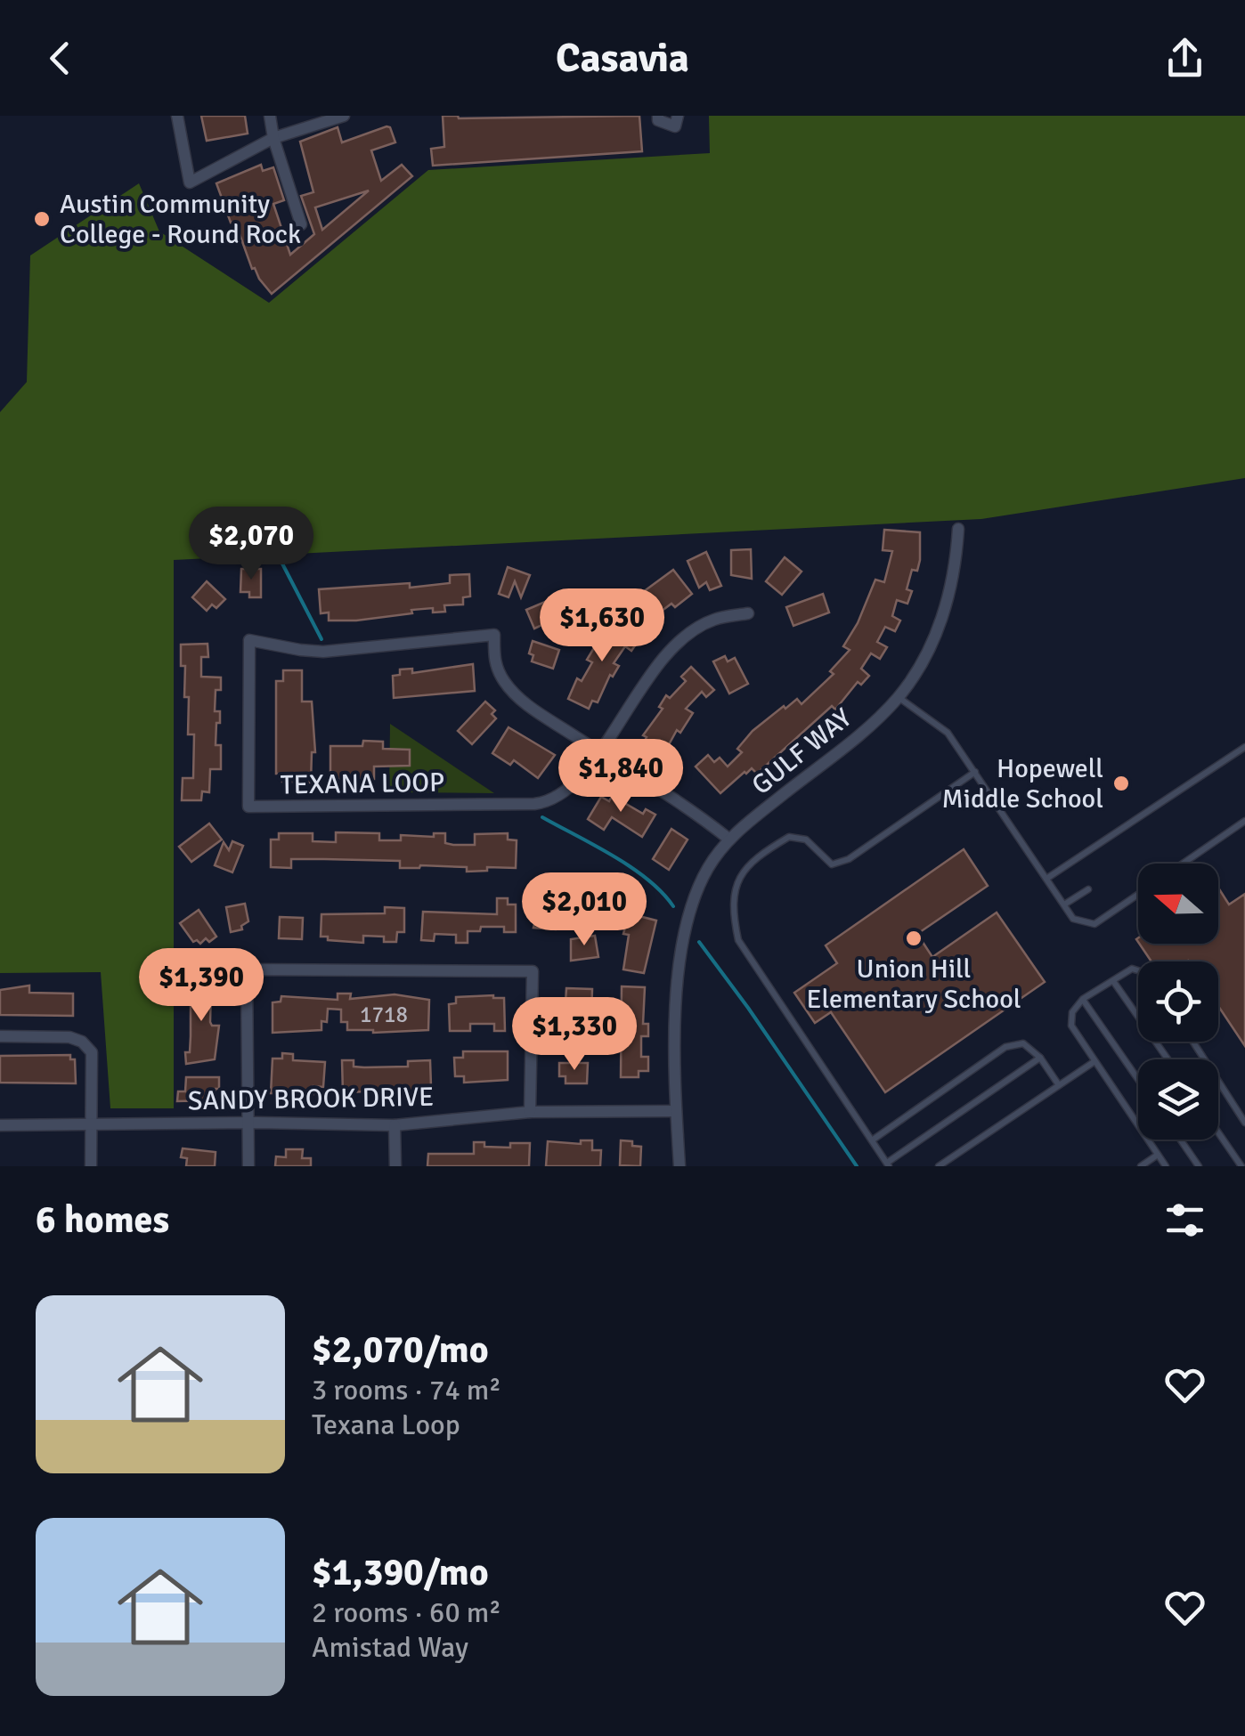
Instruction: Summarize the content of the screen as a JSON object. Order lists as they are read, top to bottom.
{
  "streets": {
    "street": ["GULF WAY", "TEXANA LOOP", "SANDY BROOK DRIVE"]
  },
  "crossings": [
    ["GULF WAY", "SANDY BROOK DRIVE"]
  ],
  "places": ["Austin Community College - Round Rock", "Hopewell Middle School", "Union Hill Elementary School"],
  "house_numbers": ["1718"],
  "north": "left",
  "page": {
    "header": "Casavia",
    "price": [
      "$2,070",
      "$1,630",
      "$1,840",
      "$2,010",
      "$1,390",
      "$1,330"
    ],
    "heading": "6 homes",
    "list": [
      {
        "name": "$2,070/mo",
        "note": "3 rooms · 74 m² · Texana Loop"
      },
      {
        "name": "$1,390/mo",
        "note": "2 rooms · 60 m² · Amistad Way"
      }
    ]
  }
}
